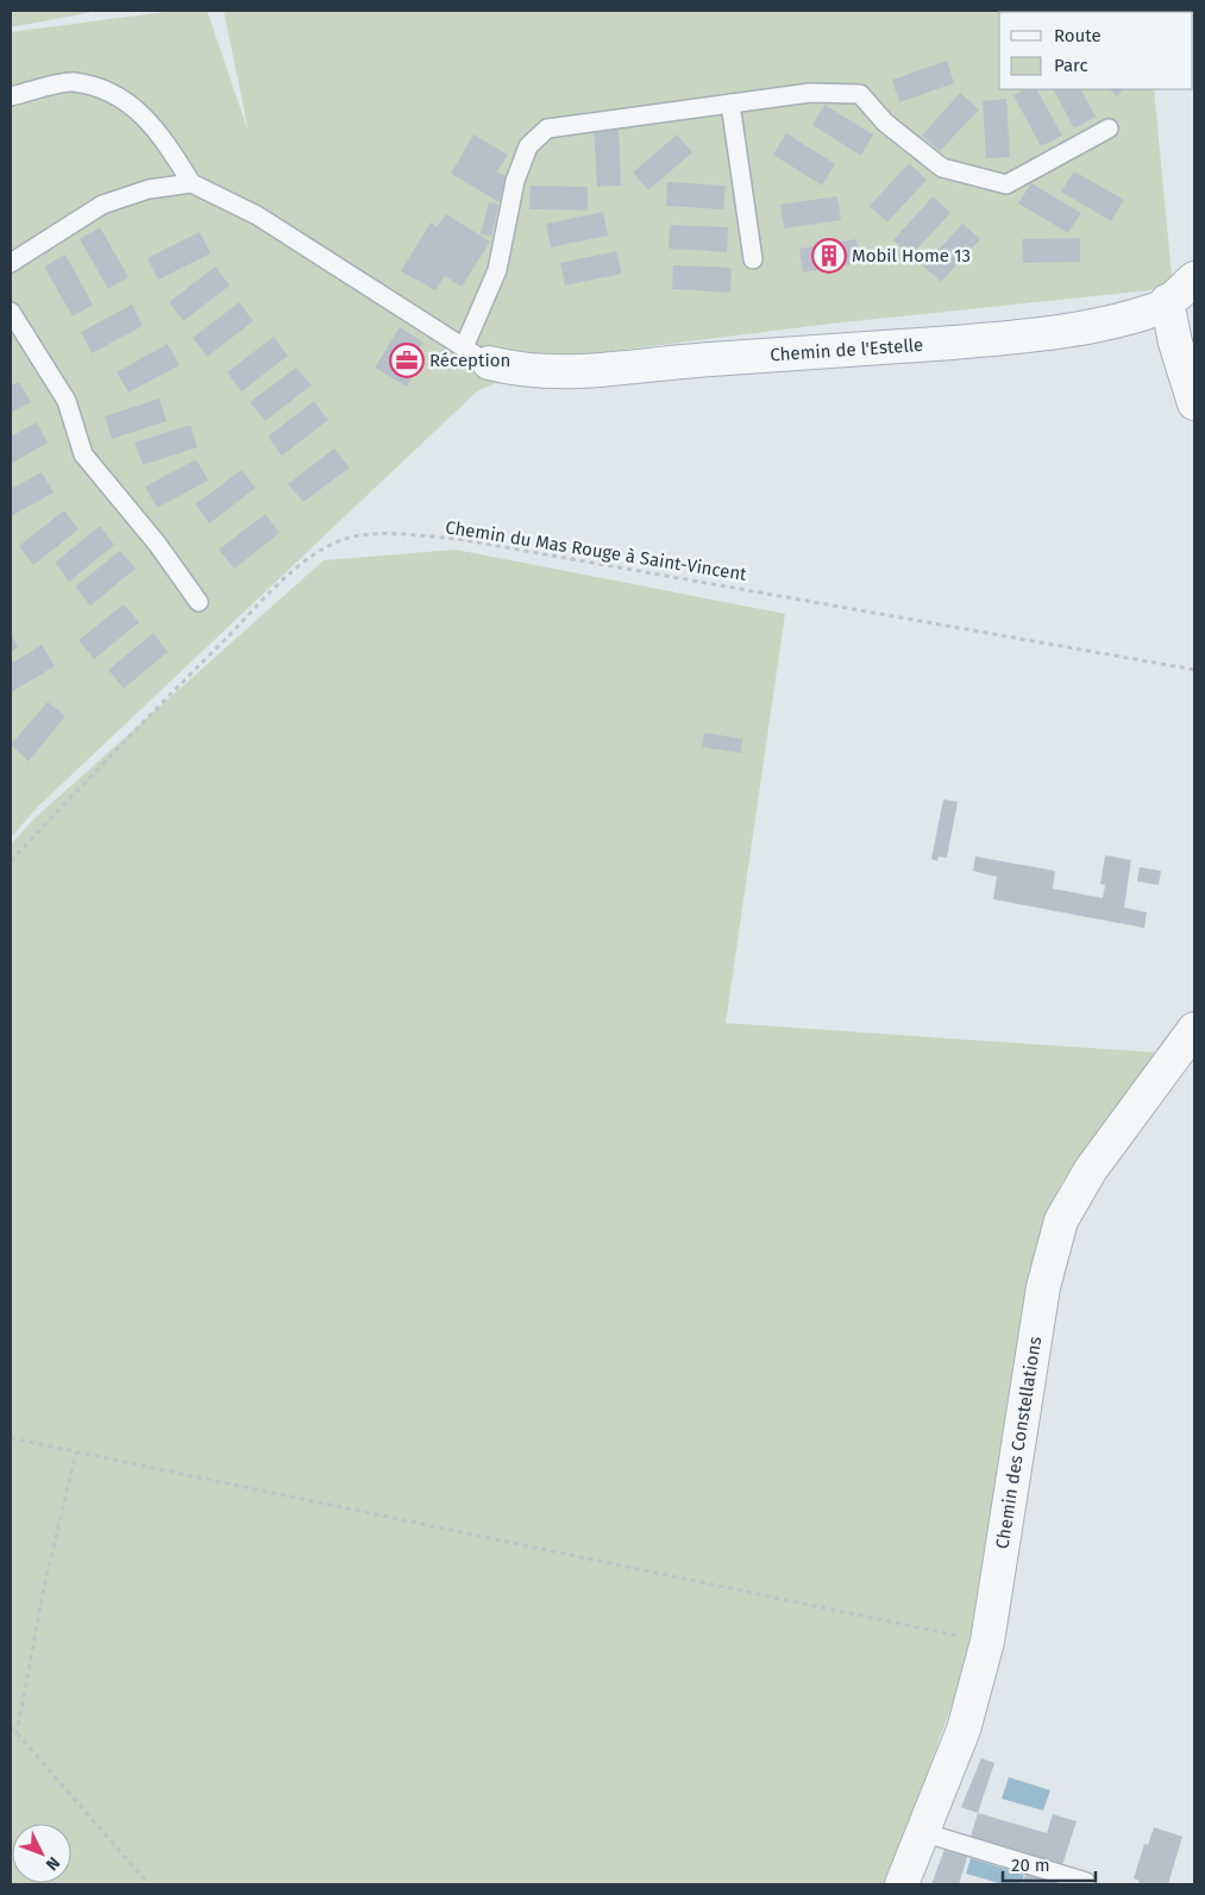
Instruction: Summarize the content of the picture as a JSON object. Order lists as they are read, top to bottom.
{
  "streets": {
    "street": ["Chemin de l'Estelle", "Chemin des Constellations"],
    "path": ["Chemin du Mas Rouge à Saint-Vincent"]
  },
  "places": {
    "building": ["Mobil Home 13"],
    "office": ["Réception"]
  },
  "legend": ["Route", "Parc"],
  "scale_bar": "20 m",
  "north": "bottom right"
}
